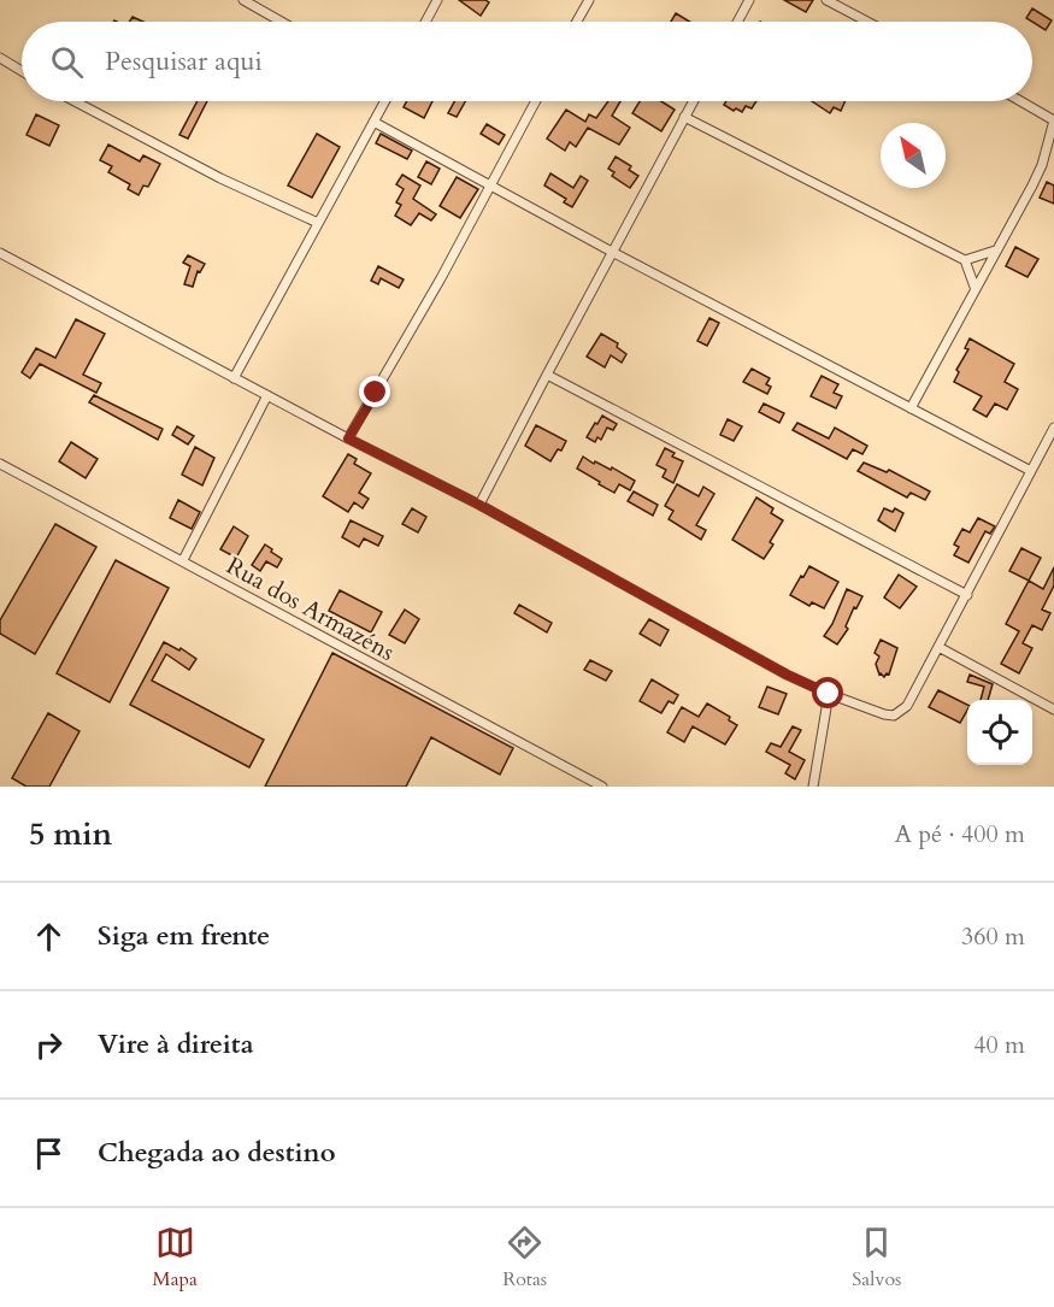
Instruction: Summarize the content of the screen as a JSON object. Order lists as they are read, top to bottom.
{
  "streets": {
    "street": ["Rua dos Armazéns"]
  },
  "north": "top left",
  "page": {
    "search": "Pesquisar aqui",
    "heading": ["5 min", "A pé · 400 m"],
    "list": [
      ["Siga em frente", "360 m"],
      ["Vire à direita", "40 m"],
      "Chegada ao destino"
    ],
    "nav": ["Mapa", "Rotas", "Salvos"]
  }
}
